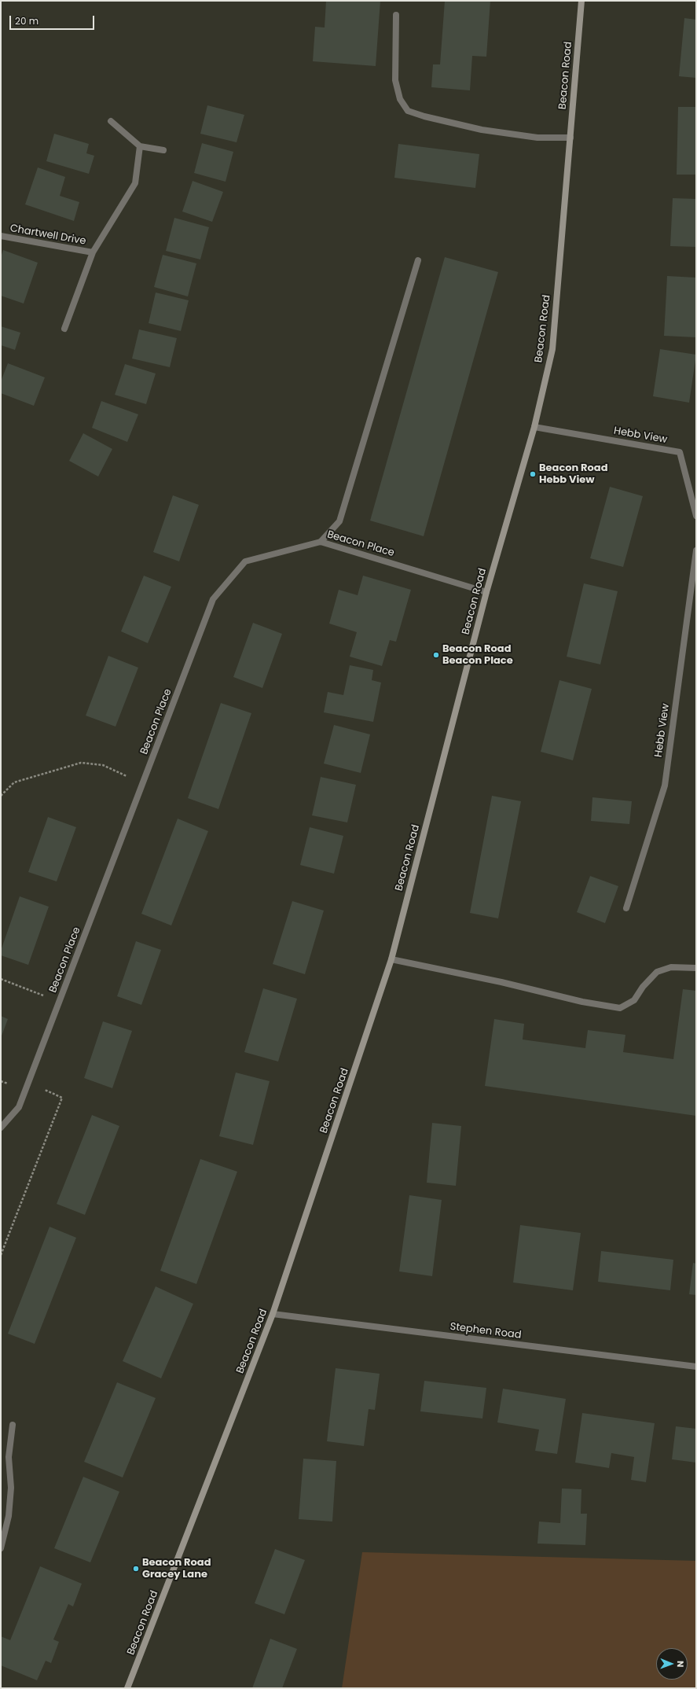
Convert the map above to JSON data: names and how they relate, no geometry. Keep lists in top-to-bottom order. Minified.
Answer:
{"streets":{"main road":["Beacon Road"],"street":["Chartwell Drive","Hebb View","Beacon Place","Stephen Road"]},"crossings":[["Beacon Road","Hebb View"],["Beacon Road","Beacon Place"],["Beacon Road","Stephen Road"]],"places":["Beacon Road Hebb View","Beacon Road Beacon Place","Beacon Road Gracey Lane"],"scale_bar":"20 m","north":"right"}
